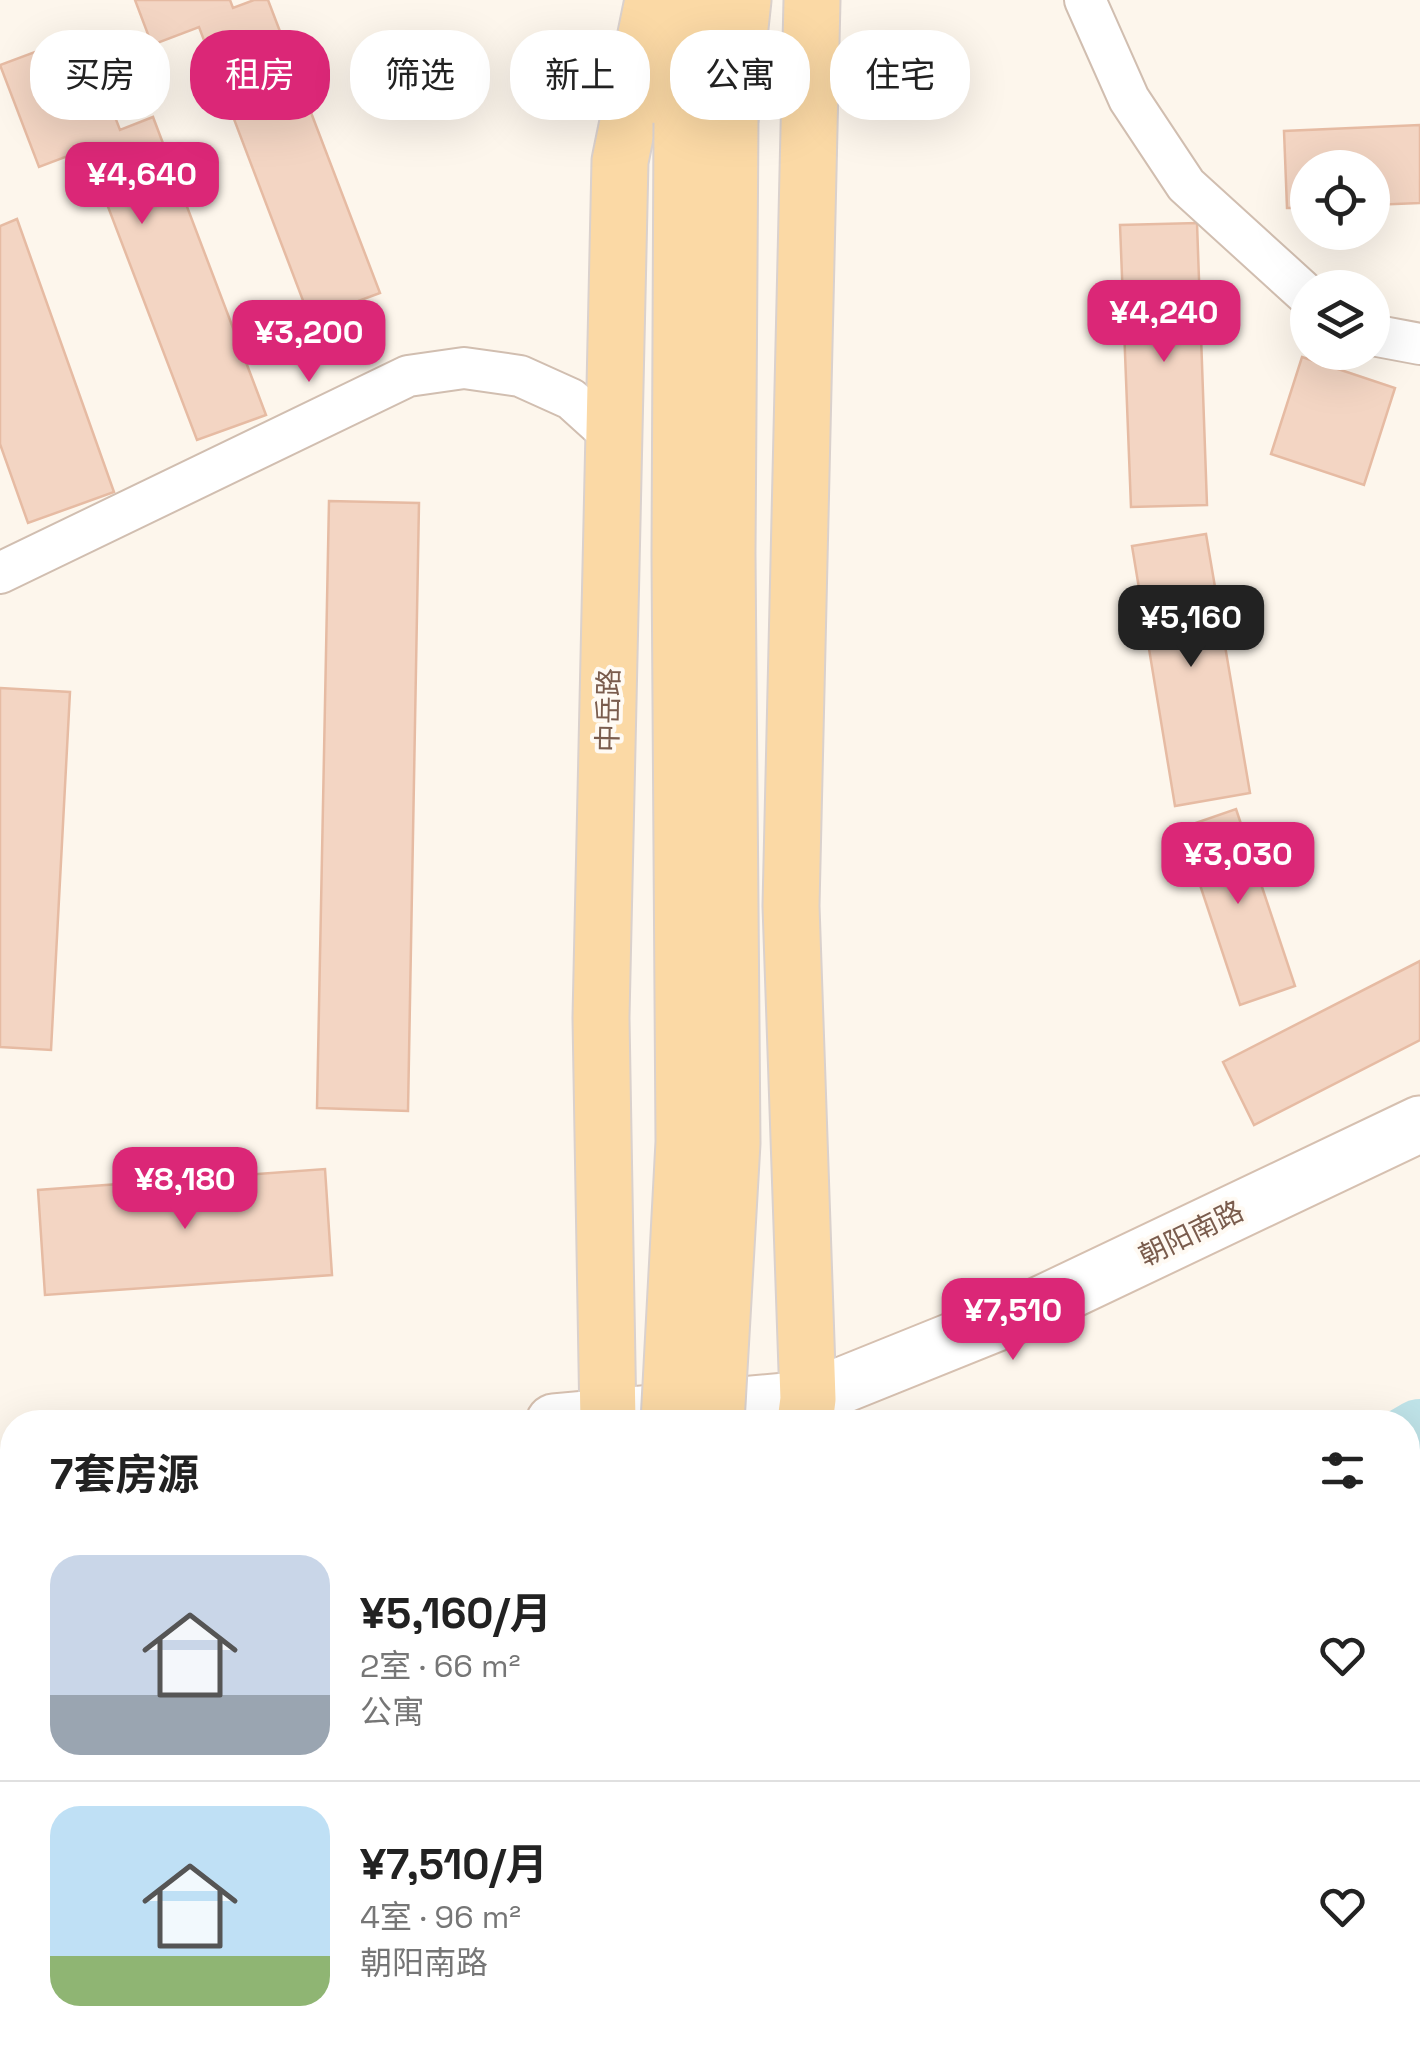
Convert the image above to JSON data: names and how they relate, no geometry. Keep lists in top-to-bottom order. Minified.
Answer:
{"streets":{"main road":["中岳路"],"street":["朝阳南路"]},"page":{"chip":["买房","租房","筛选","新上","公寓","住宅"],"price":["¥4,640","¥4,240","¥3,200","¥5,160","¥3,030","¥8,180","¥7,510"],"heading":"7套房源","list":[{"name":"¥5,160/月","note":"2室 · 66 m² · 公寓"},{"name":"¥7,510/月","note":"4室 · 96 m² · 朝阳南路"}]}}
